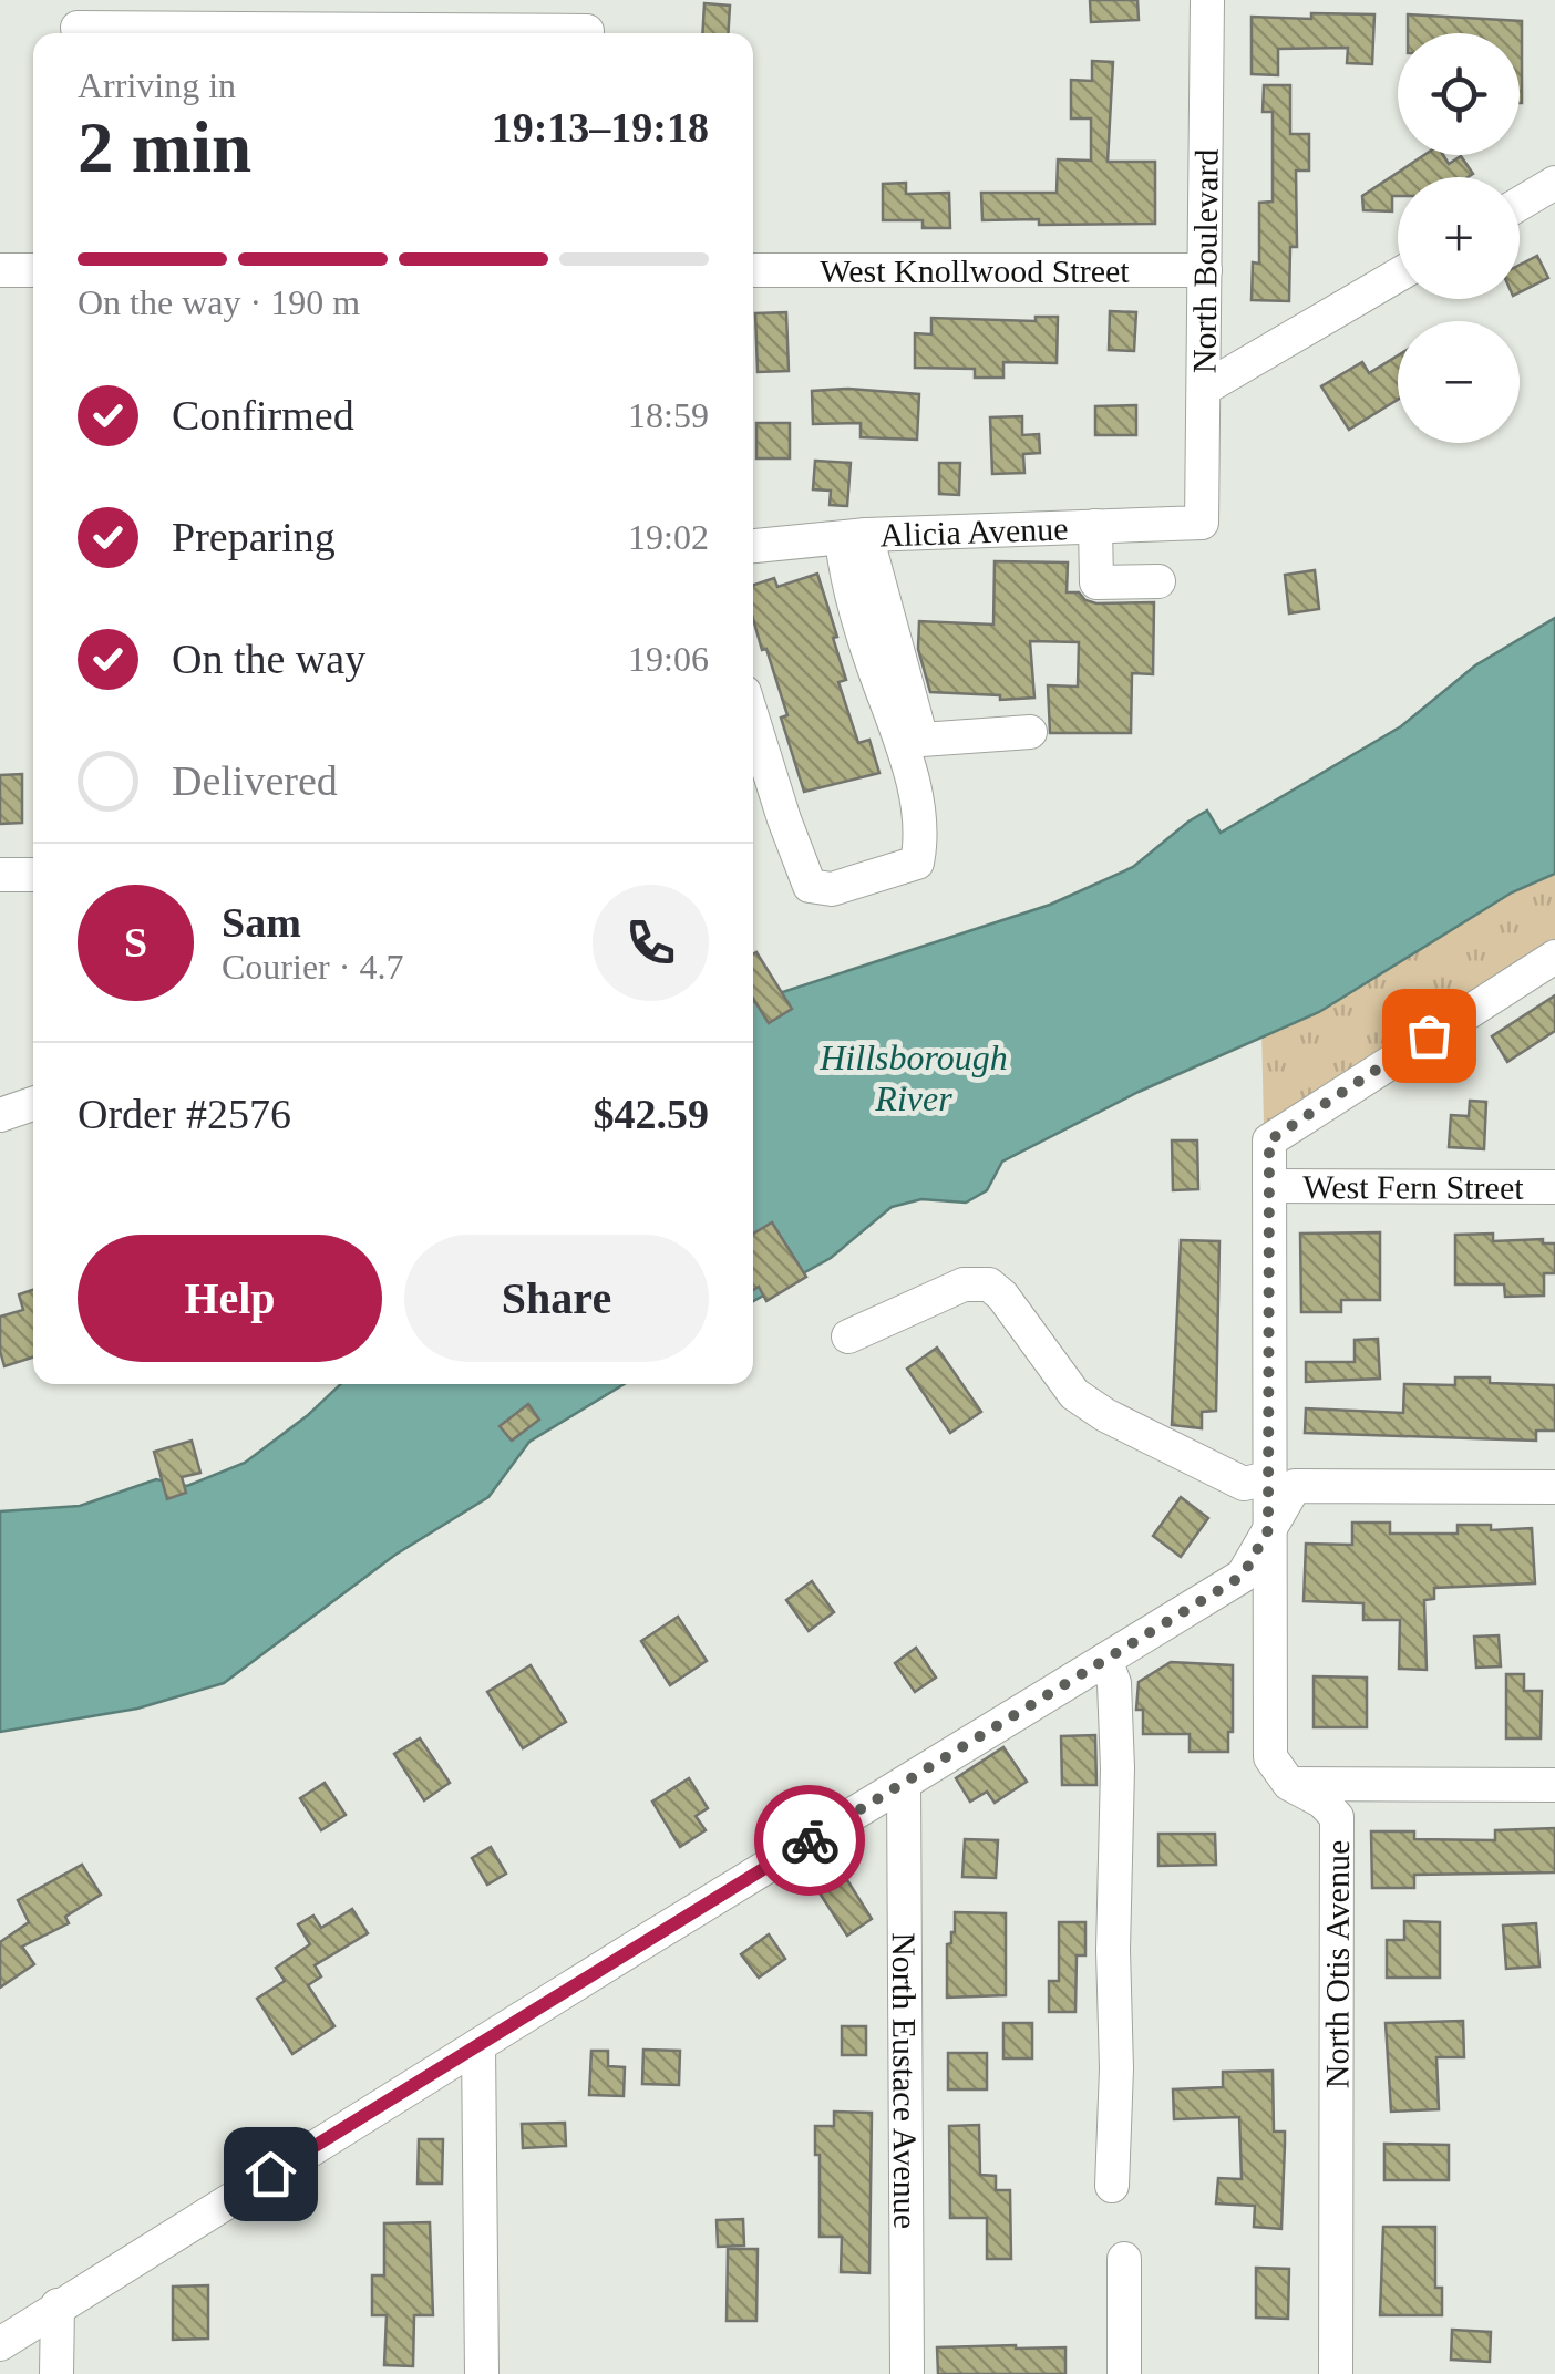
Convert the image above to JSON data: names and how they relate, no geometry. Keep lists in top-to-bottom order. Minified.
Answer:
{"streets":{"street":["North Boulevard","West Knollwood Street","Alicia Avenue","West Fern Street","North Otis Avenue","North Eustace Avenue"]},"crossings":[["North Boulevard","West Knollwood Street"],["North Boulevard","Alicia Avenue"]],"water":["Hillsborough River"],"page":{"map_buttons":["+","−"],"heading":["2 min","Arriving in","19:13–19:18"],"panel":["Sam","Courier · 4.7","Order #2576","$42.59"],"bar":"On the way · 190 m","list":[["Confirmed","18:59"],["Preparing","19:02"],["On the way","19:06"],"Delivered"],"round":"S","buttons":["Help","Share"]}}
